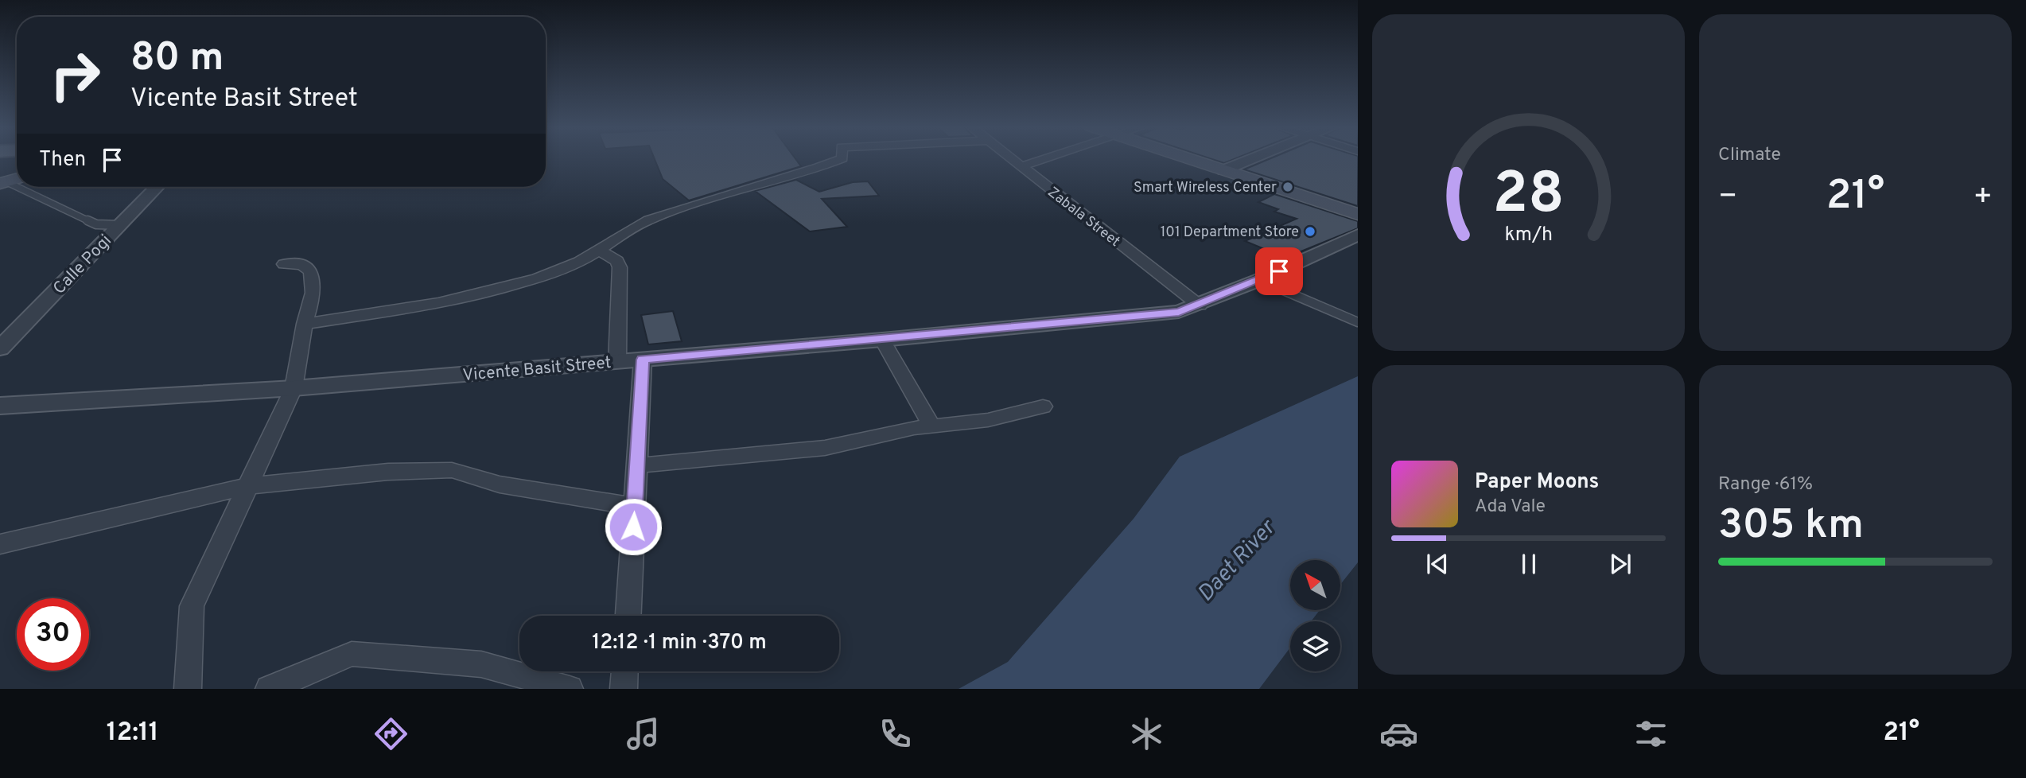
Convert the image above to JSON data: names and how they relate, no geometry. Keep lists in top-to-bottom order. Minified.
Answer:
{"streets":{"street":["Zabala Street","Calle Pogi","Vicente Basit Street"]},"crossings":[["Zabala Street","Vicente Basit Street"]],"water":["Daet River"],"places":["Smart Wireless Center","101 Department Store"],"north":"top left","page":{"tile":["Climate",["Range · 61%","305 km"]],"turn":["80 m","Vicente Basit Street"],"then":"Then","heat":["−","21°","+"],"song":["Paper Moons","Ada Vale"],"limit":"30","trip":"12:12 · 1 min · 370 m","tabs":["12:11","21°"],"gauge":["28","km/h"]}}
